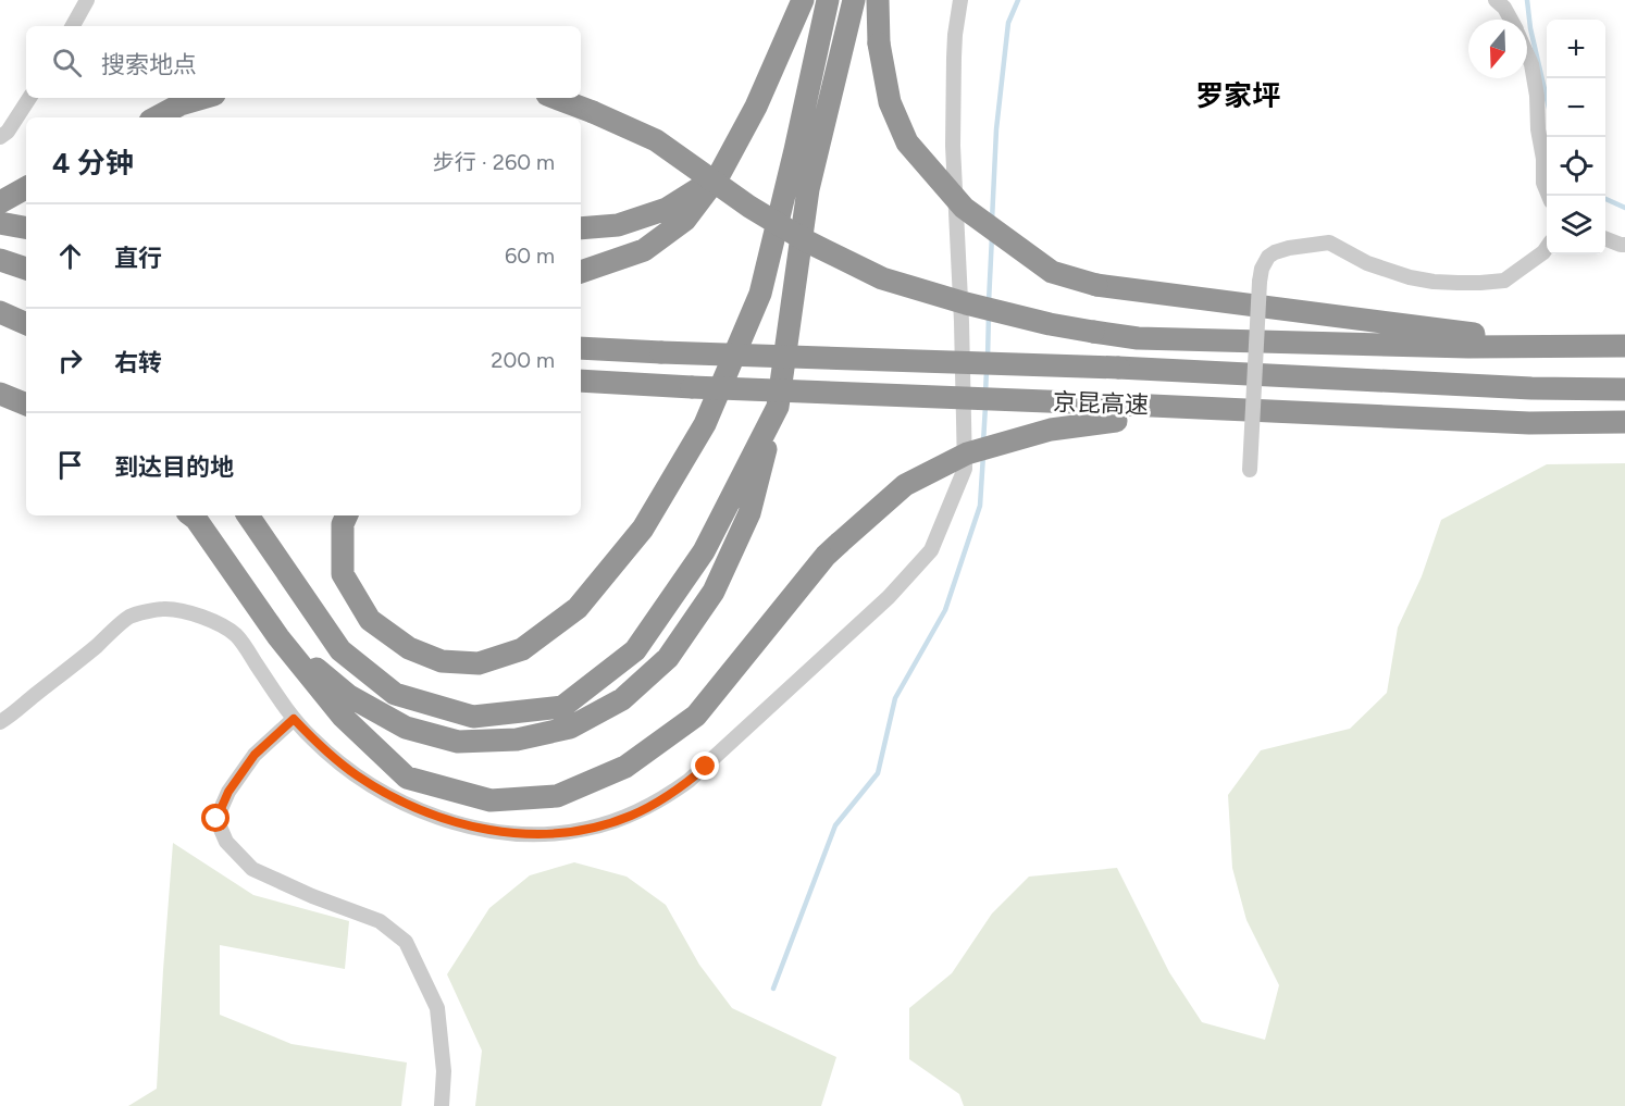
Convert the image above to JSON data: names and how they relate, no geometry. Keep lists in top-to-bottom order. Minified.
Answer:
{"streets":{"highway":["京昆高速"]},"districts":["罗家坪"],"north":"bottom","page":{"map_buttons":["+","−"],"search":"搜索地点","heading":["4 分钟","步行 · 260 m"],"list":[["直行","60 m"],["右转","200 m"],"到达目的地"]}}
